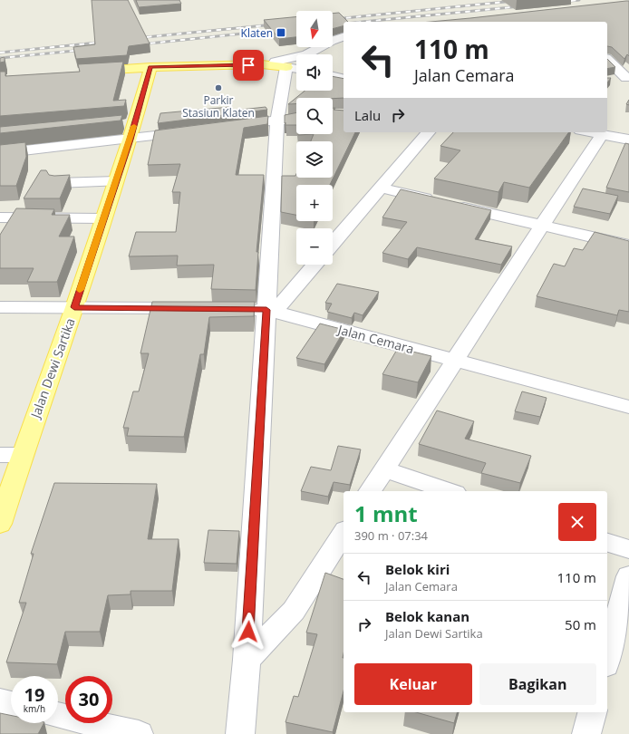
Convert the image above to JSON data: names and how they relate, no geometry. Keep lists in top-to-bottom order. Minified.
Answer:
{"streets":{"main road":["Jalan Dewi Sartika"],"street":["Jalan Cemara"]},"places":{"transit":["Klaten"],"other":["Parkir Stasiun Klaten"]},"north":"bottom","page":{"map_buttons":["+","−"],"turn":["110 m","Jalan Cemara"],"then":"Lalu","heading":["1 mnt","390 m · 07:34"],"list":[{"name":"Belok kiri","note":"Jalan Cemara","value":"110 m"},{"name":"Belok kanan","note":"Jalan Dewi Sartika","value":"50 m"}],"buttons":["Keluar","Bagikan"],"speed":"19 km/h","limit":"30"}}
